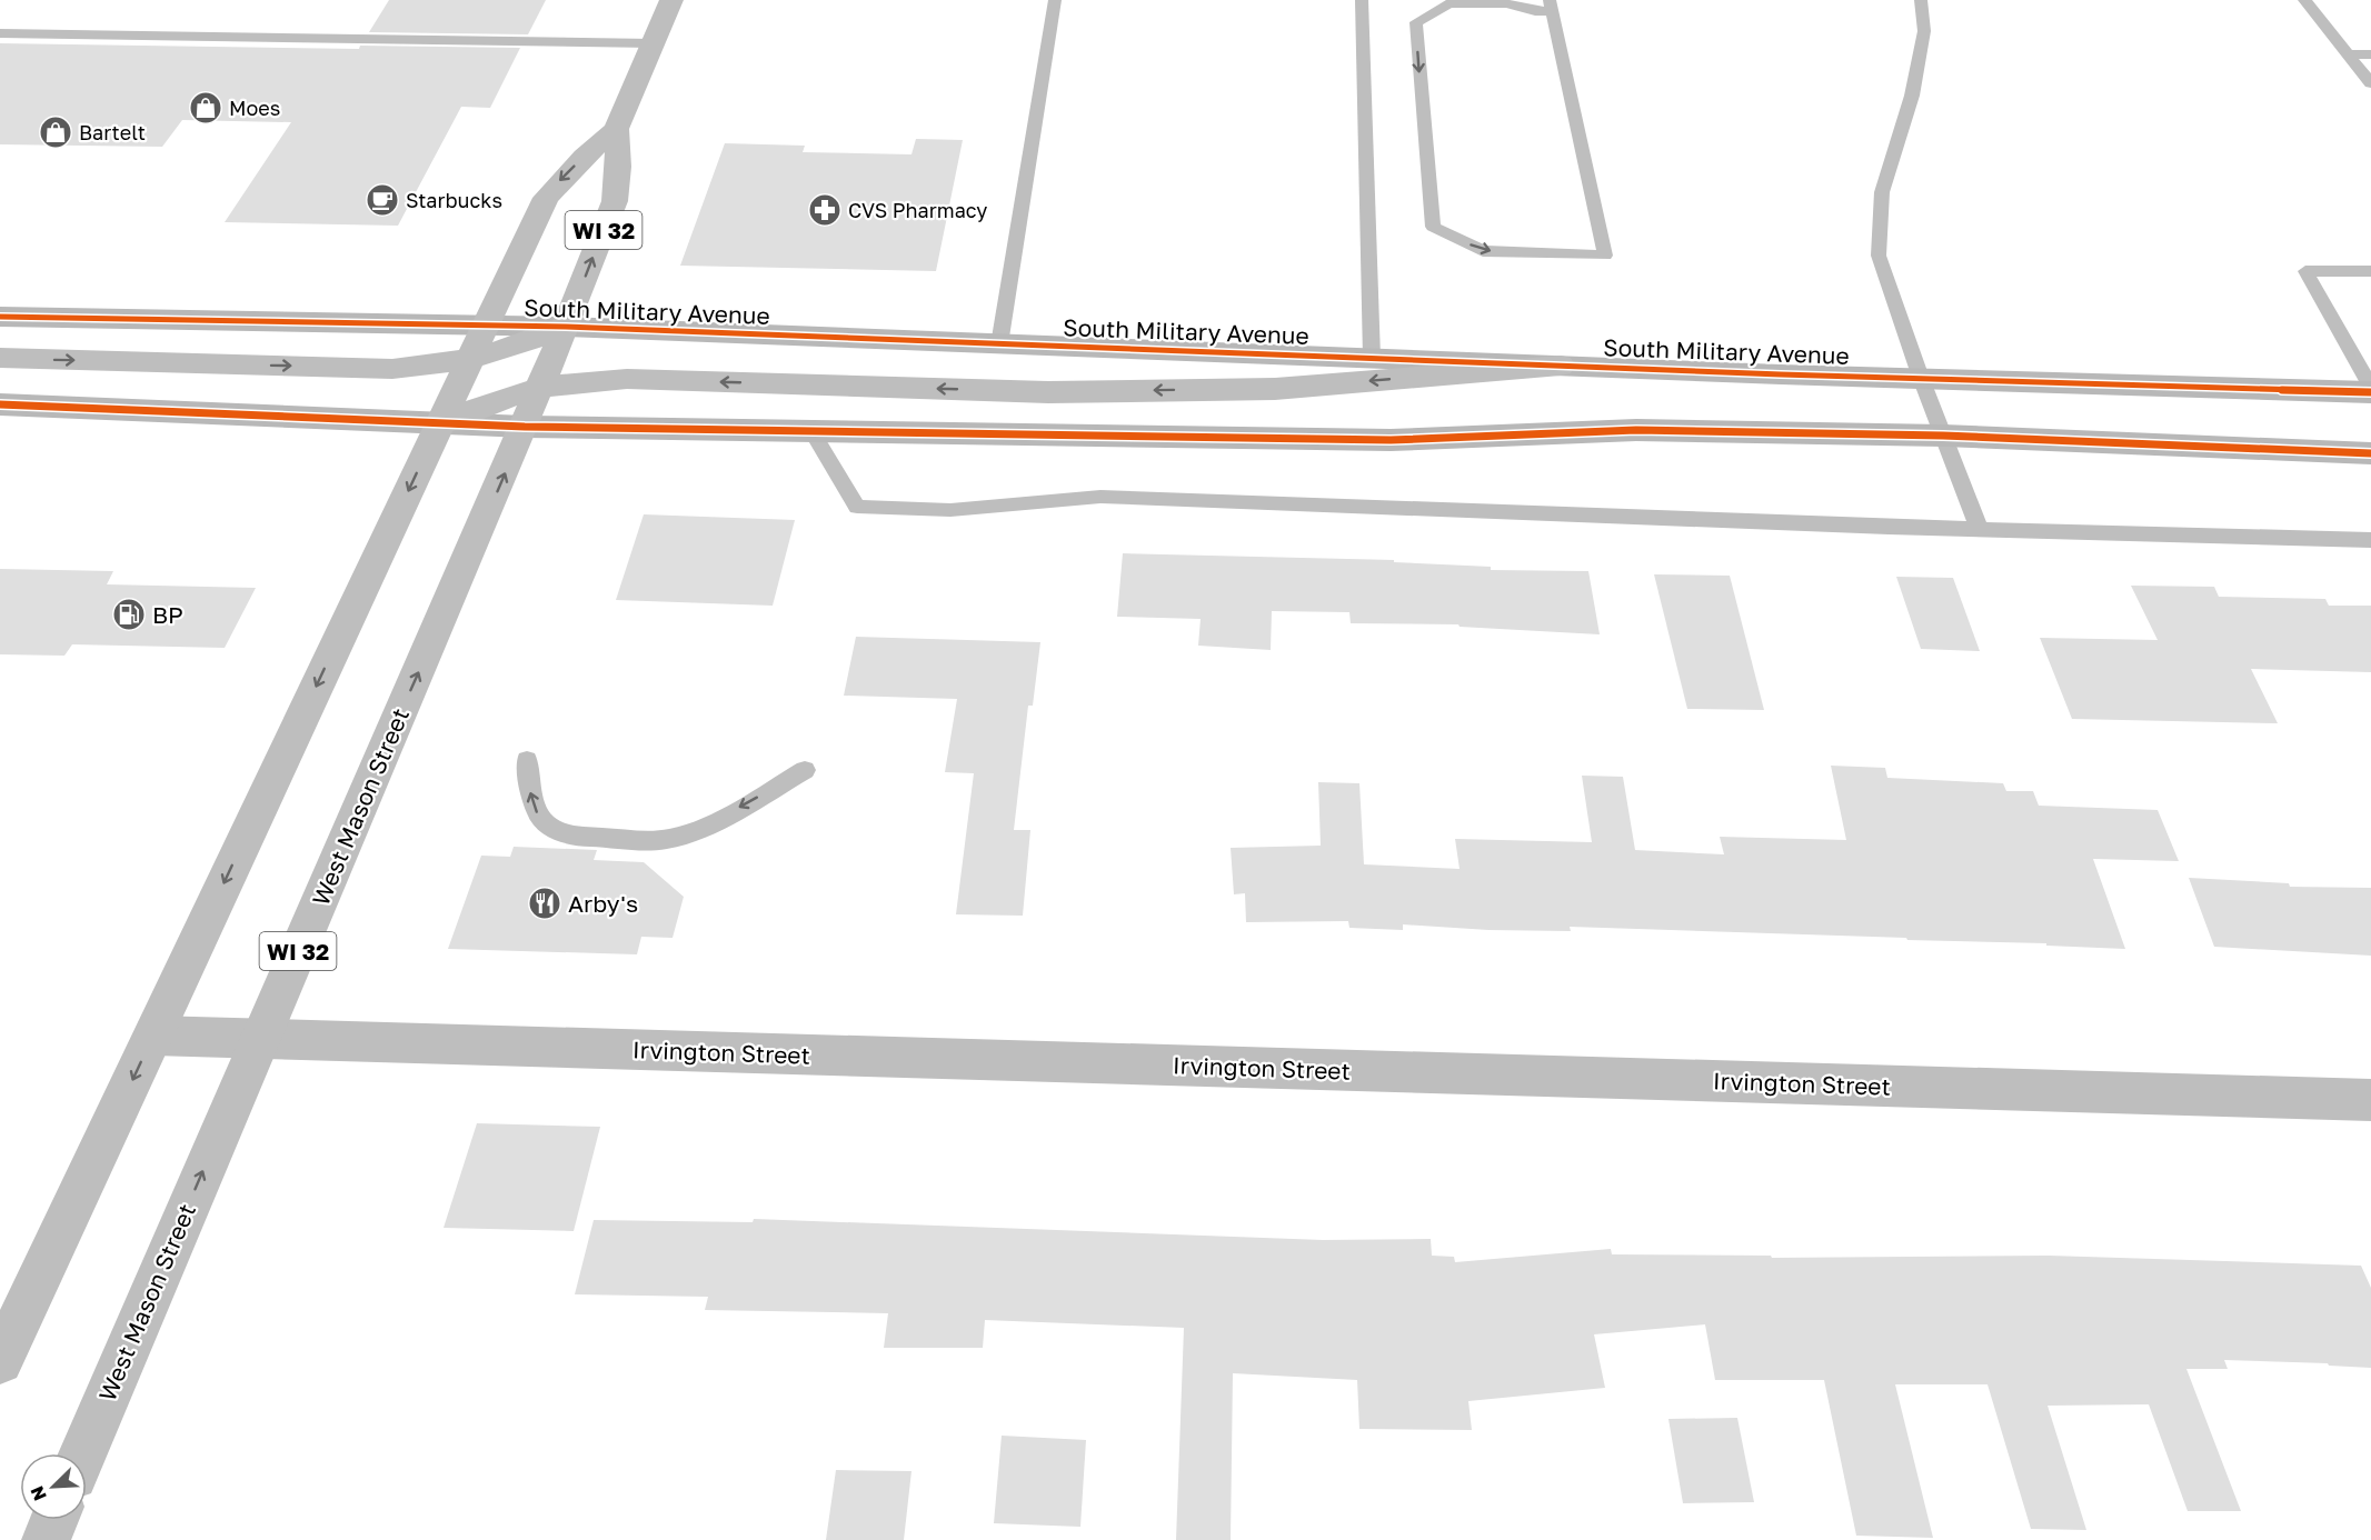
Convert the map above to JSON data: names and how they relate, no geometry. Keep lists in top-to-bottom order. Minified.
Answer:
{"streets":{"main road":["WI 32","South Military Avenue","West Mason Street","Irvington Street"]},"crossings":[["South Military Avenue","West Mason Street"],["West Mason Street","Irvington Street"]],"places":{"shop":["Moes","Bartelt"],"cafe":["Starbucks"],"pharmacy":["CVS Pharmacy"],"fuel station":["BP"],"restaurant":["Arby's"]},"north":"bottom left"}
